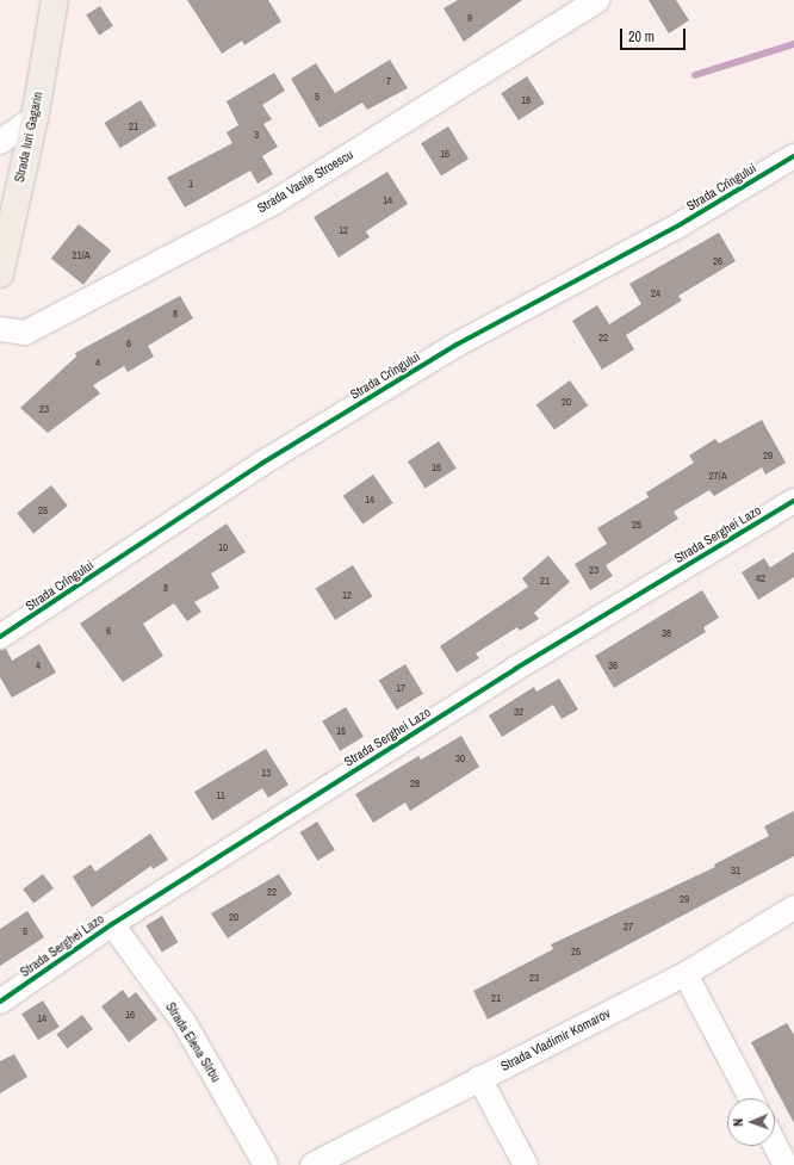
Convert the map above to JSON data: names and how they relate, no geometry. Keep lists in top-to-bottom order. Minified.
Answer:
{"streets":{"main road":["Strada Iuri Gagarin"],"street":["Strada Vasile Stroescu","Strada Crîngului","Strada Serghei Lazo","Strada Vladimir Komarov","Strada Elena Sîrbu"]},"crossings":[["Strada Serghei Lazo","Strada Elena Sîrbu"]],"house_numbers":["9","7","5","18","21","3","16","1","14","12","21/A","26","24","8","22","6","4","20","23","29","16","27/A","14","25","25","10","23","42","21","8","12","6","38","4","36","17","32","15","30","13","28","11","31","22","29","20","27","5","25","23","21","16","14"],"scale_bar":"20 m","north":"left"}
